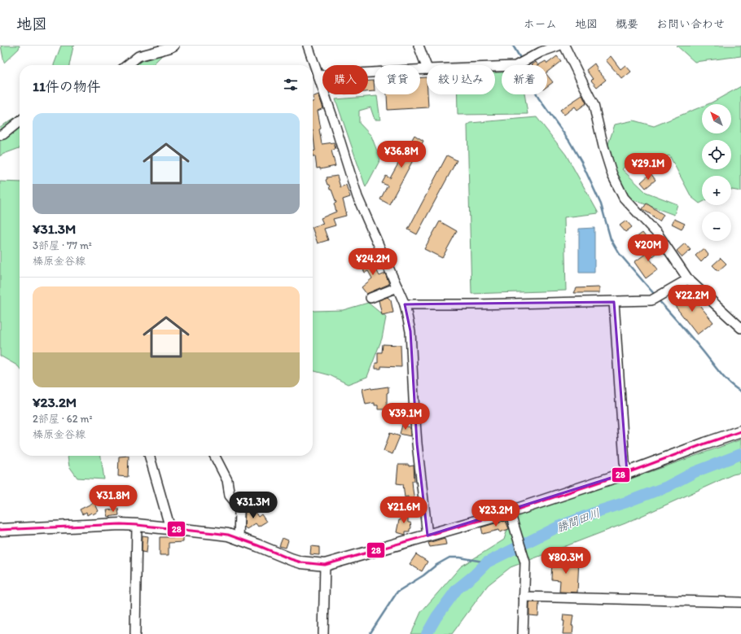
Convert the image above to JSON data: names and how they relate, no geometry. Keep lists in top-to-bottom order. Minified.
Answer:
{"water":["勝間田川"],"lines":["transit line 28"],"north":"top left","page":{"header":"地図","nav":["ホーム","地図","概要","お問い合わせ"],"chip":["購入","賃貸","絞り込み","新着"],"heading":"11件の物件","map_buttons":["+","−"],"list":[{"name":"¥31.3M","note":"3部屋 · 77 m² · 榛原金谷線"},{"name":"¥23.2M","note":"2部屋 · 62 m² · 榛原金谷線"}],"price":["¥36.8M","¥29.1M","¥20M","¥24.2M","¥22.2M","¥39.1M","¥31.8M","¥31.3M","¥21.6M","¥23.2M","¥80.3M"]}}
